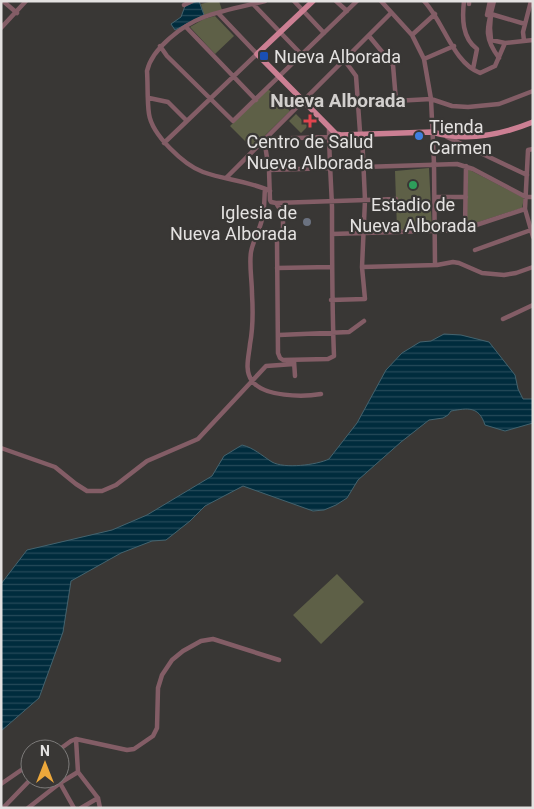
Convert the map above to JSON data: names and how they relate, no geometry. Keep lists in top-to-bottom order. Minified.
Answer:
{"districts":["Nueva Alborada"],"places":{"transit":["Nueva Alborada"],"health":["Centro de Salud Nueva Alborada"],"other":["Tienda Carmen","Estadio de Nueva Alborada","Iglesia de Nueva Alborada"]},"north":"top"}
